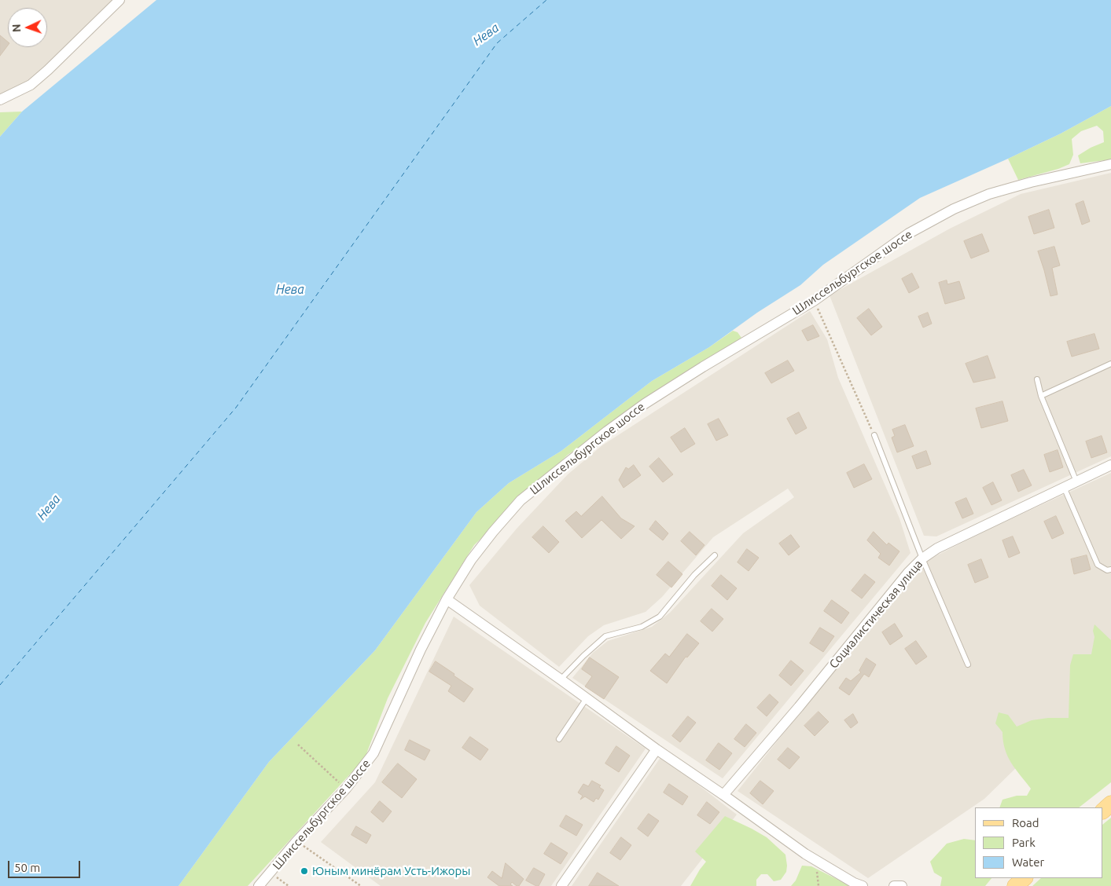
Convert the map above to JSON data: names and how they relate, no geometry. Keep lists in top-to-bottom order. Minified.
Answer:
{"streets":{"street":["Шлиссельбургское шоссе","Социалистическая улица"]},"water":["Нева"],"places":["Юным минёрам Усть-Ижоры"],"legend":["Road","Park","Water"],"scale_bar":"50 m","north":"left"}
